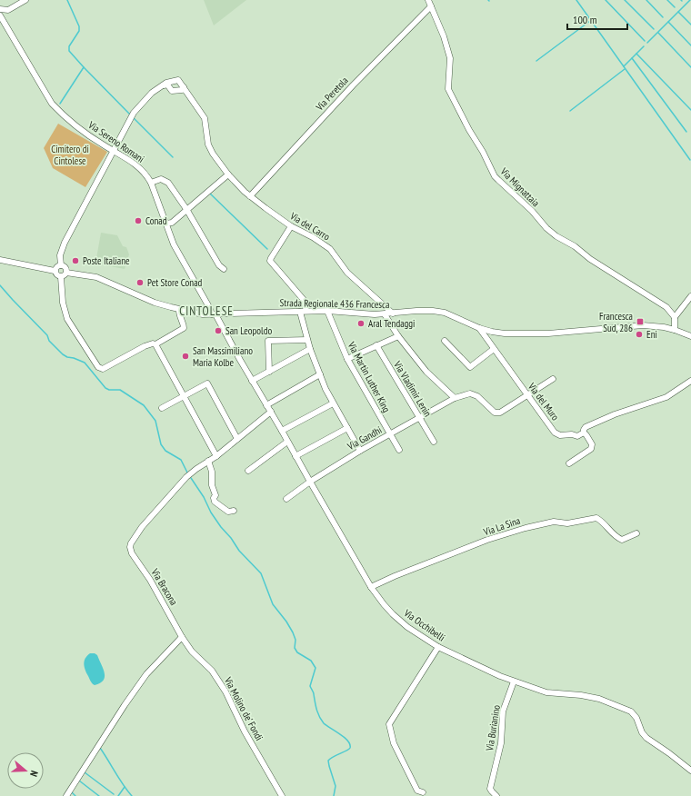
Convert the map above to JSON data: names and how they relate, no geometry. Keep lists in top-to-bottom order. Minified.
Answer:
{"streets":{"street":["Via Peretola","Via Sereno Romani","Via Mignattaia","Via del Carro","Strada Regionale 436 Francesca","Via Martin Luther King","Via Vladimir Lenin","Via del Muro","Via Gandhi","Via La Sina","Via Bracona","Via Occhibelli","Via Molino de' Fondi","Via Burianino"]},"crossings":[["Via Peretola","Via Mignattaia"],["Via Peretola","Via del Carro"],["Via Sereno Romani","Strada Regionale 436 Francesca"],["Via Sereno Romani","Via Occhibelli"],["Via del Carro","Strada Regionale 436 Francesca"],["Strada Regionale 436 Francesca","Via Martin Luther King"],["Strada Regionale 436 Francesca","Via del Muro"],["Strada Regionale 436 Francesca","Via Occhibelli"],["Via Martin Luther King","Via Gandhi"],["Via Vladimir Lenin","Via Gandhi"],["Via del Muro","Via Gandhi"],["Via Gandhi","Via Occhibelli"],["Via La Sina","Via Occhibelli"],["Via Bracona","Via Occhibelli"],["Via Bracona","Via Molino de' Fondi"],["Via Occhibelli","Via Burianino"]],"districts":["CINTOLESE"],"parks":["Cimitero di Cintolese"],"places":{"other":["Conad","Poste Italiane","Pet Store Conad","Aral Tendaggi","San Leopoldo","Eni","San Massimiliano Maria Kolbe"],"transit":["Francesca Sud, 286"]},"scale_bar":"100 m","north":"right"}
